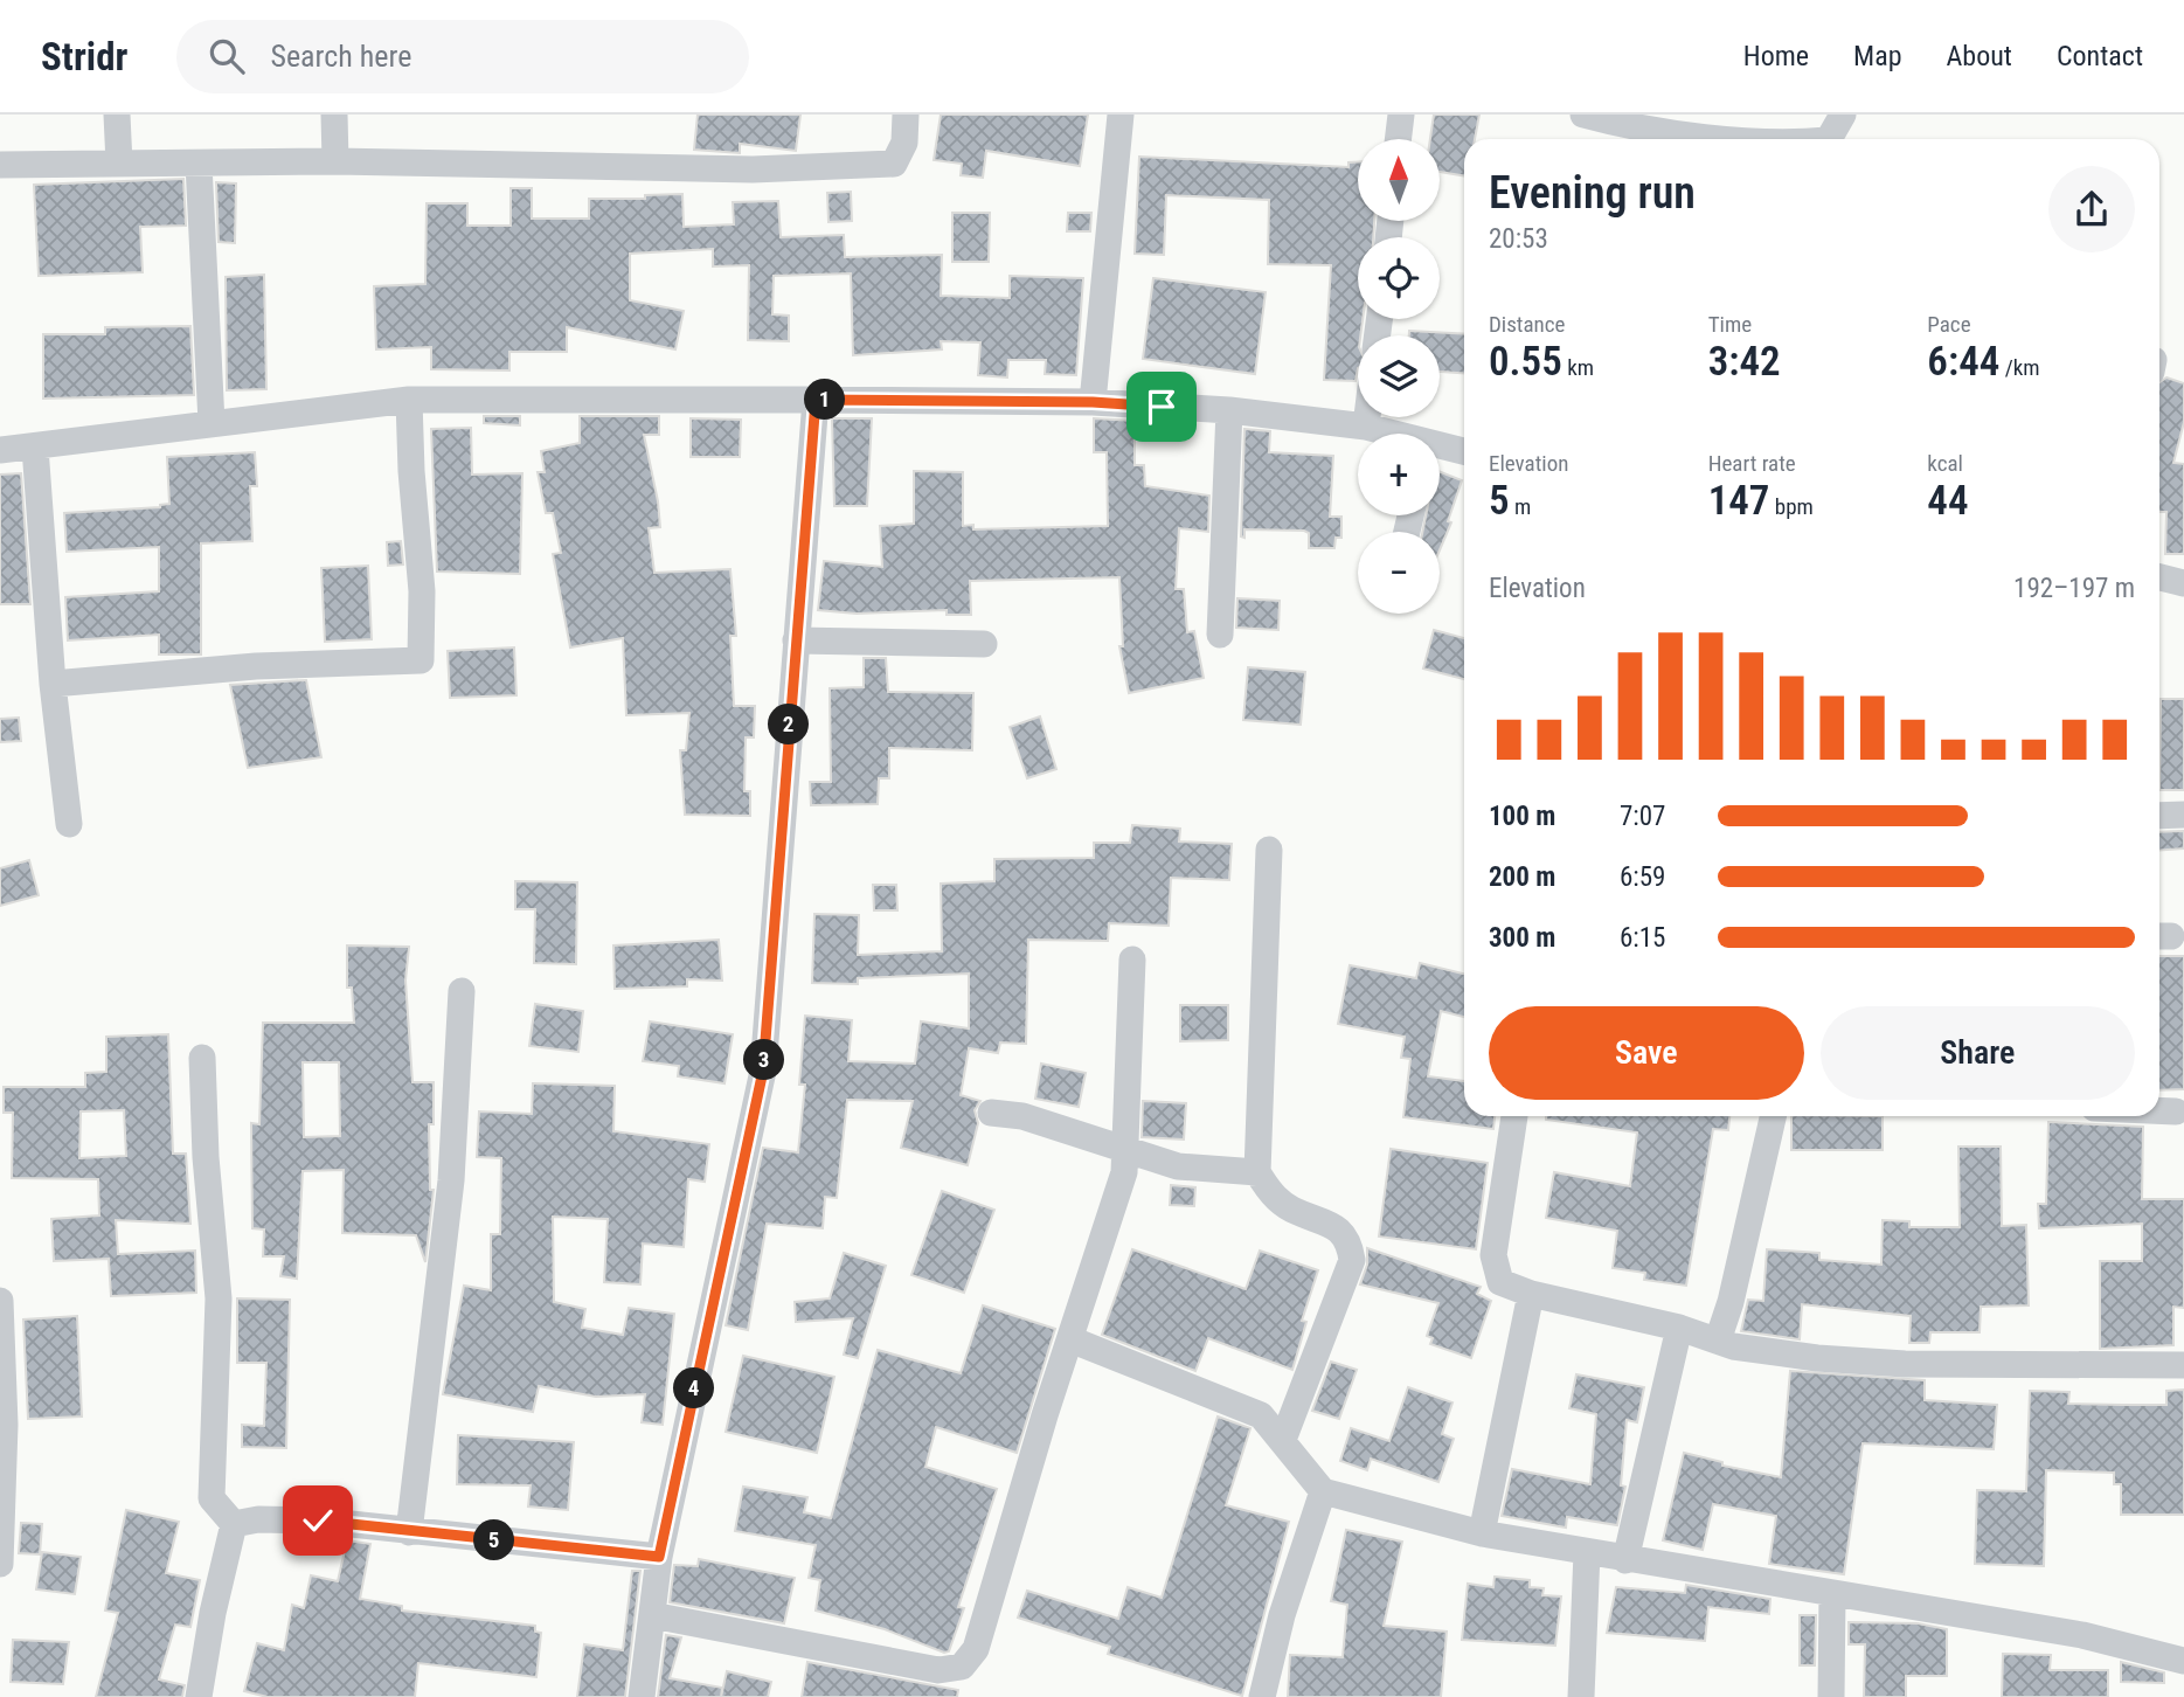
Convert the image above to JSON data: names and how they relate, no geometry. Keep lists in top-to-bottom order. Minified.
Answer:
{"north":"top","page":{"header":"Stridr","search":"Search here","nav":["Home","Map","About","Contact"],"map_buttons":["+","−"],"heading":["Evening run","20:53"],"stats":[["Distance","0.55 km"],["Time","3:42"],["Pace","6:44 /km"],["Elevation","5 m"],["Heart rate","147 bpm"],["kcal","44"]],"pins":["1","2","3","4","5"],"chart":["Elevation","192–197 m"],"list":[{"name":"100 m","note":"7:07"},{"name":"200 m","note":"6:59"},{"name":"300 m","note":"6:15"}],"buttons":["Save","Share"]}}
